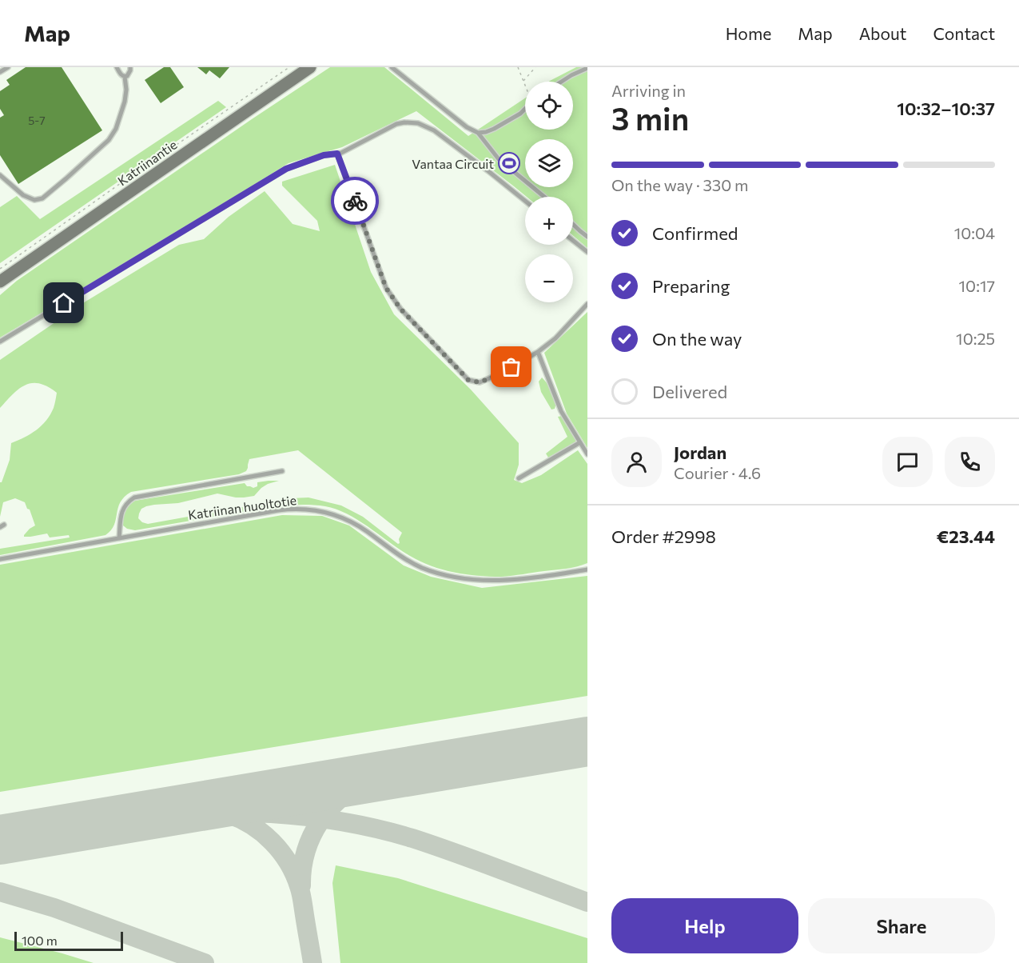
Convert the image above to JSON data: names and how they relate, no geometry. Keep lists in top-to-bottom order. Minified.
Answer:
{"streets":{"main road":["Katriinantie"],"lane":["Katriinan huoltotie"]},"places":{"sports":["Vantaa Circuit"]},"house_numbers":["5-7"],"scale_bar":"100 m","page":{"header":"Map","nav":["Home","Map","About","Contact"],"heading":["3 min","Arriving in","10:32–10:37"],"panel":["Jordan","Courier · 4.6","Order #2998","€23.44"],"map_buttons":["+","−"],"bar":"On the way · 330 m","list":[["Confirmed","10:04"],["Preparing","10:17"],["On the way","10:25"],"Delivered"],"buttons":["Help","Share"],"scale":"100 m"}}
